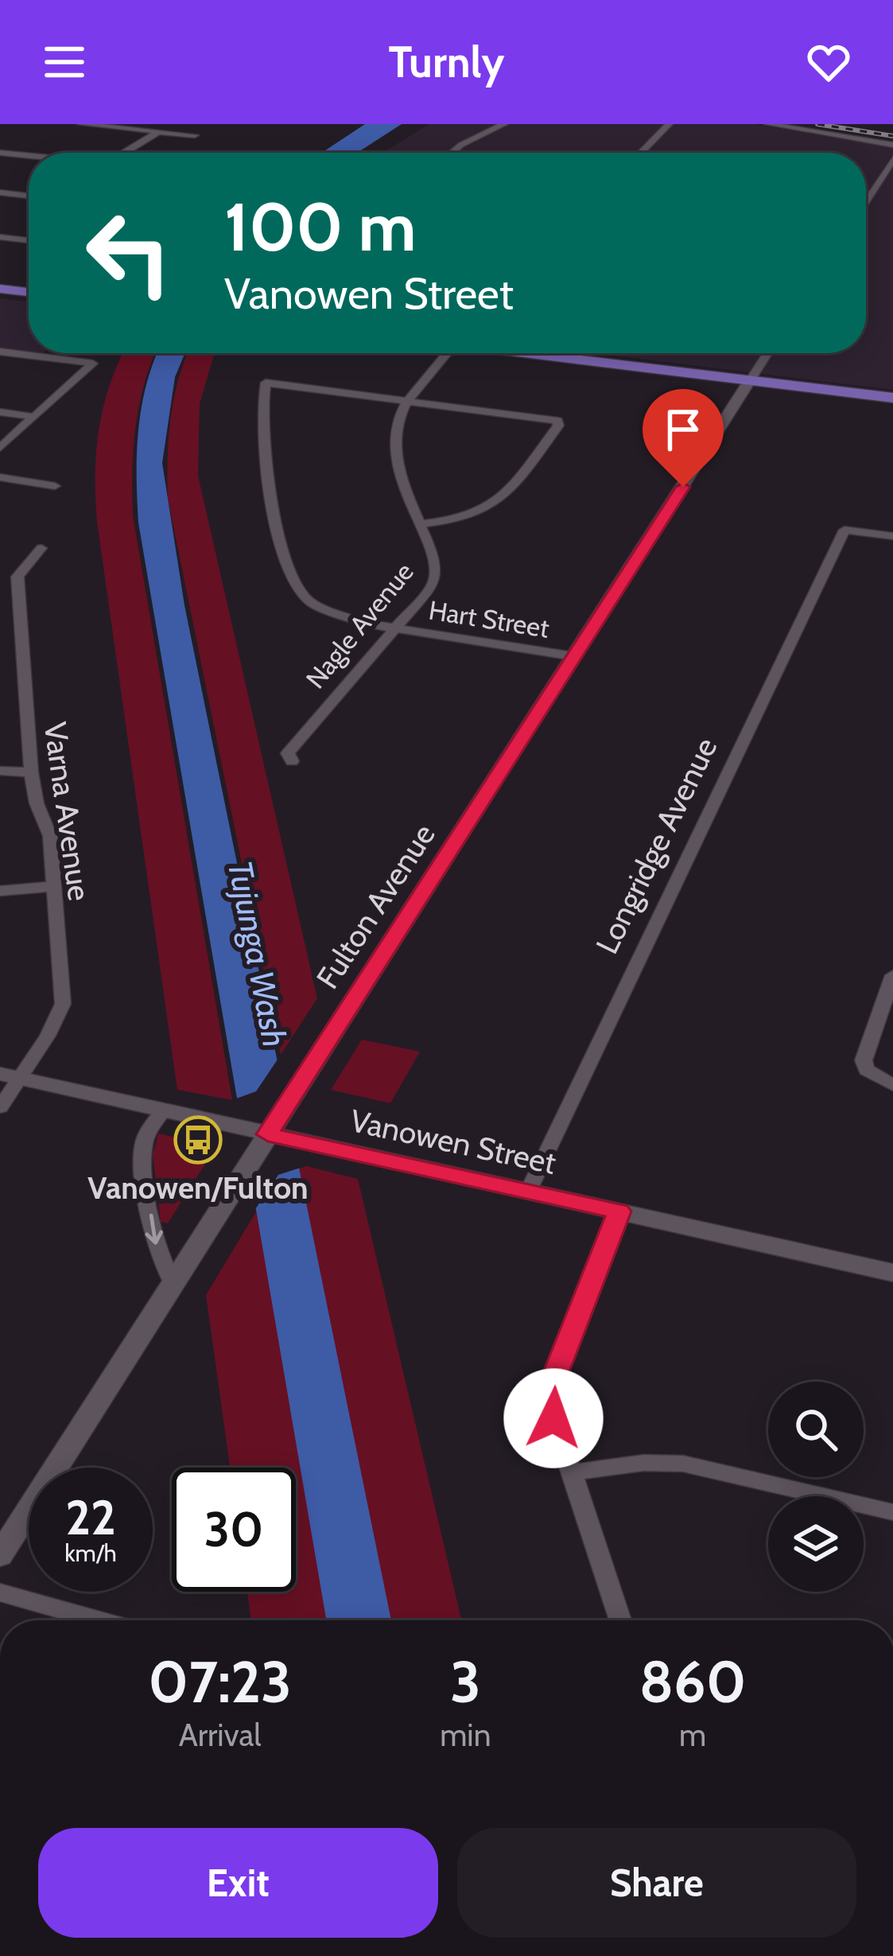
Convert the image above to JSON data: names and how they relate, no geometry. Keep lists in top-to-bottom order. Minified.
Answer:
{"streets":{"street":["Hart Street","Nagle Avenue","Varna Avenue","Longridge Avenue","Fulton Avenue","Vanowen Street"]},"crossings":[["Hart Street","Nagle Avenue"],["Hart Street","Fulton Avenue"],["Varna Avenue","Vanowen Street"],["Longridge Avenue","Vanowen Street"],["Fulton Avenue","Vanowen Street"]],"water":["Tujunga Wash"],"places":{"bus stop":["Vanowen/Fulton"]},"page":{"header":"Turnly","turn":["100 m","Vanowen Street"],"speed":"22 km/h","limit":"30","eta":["07:23","Arrival","3","min","860","m"],"buttons":["Exit","Share"]}}
